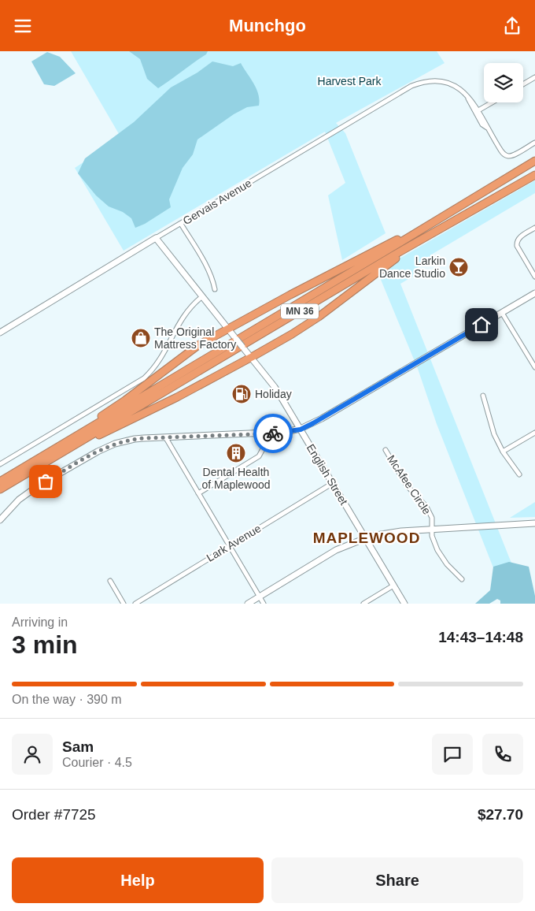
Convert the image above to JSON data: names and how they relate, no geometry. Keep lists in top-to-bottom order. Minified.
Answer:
{"streets":{"highway":["MN 36"],"street":["Gervais Avenue","English Street","McAfee Circle","Lark Avenue"]},"crossings":[["Gervais Avenue","English Street"],["English Street","Lark Avenue"]],"districts":["MAPLEWOOD"],"parks":["Harvest Park"],"places":{"bar":["Larkin Dance Studio"],"shop":["The Original Mattress Factory"],"fuel station":["Holiday"],"building":["Dental Health of Maplewood"]},"page":{"header":"Munchgo","heading":["3 min","Arriving in","14:43–14:48"],"panel":["Sam","Courier · 4.5","Order #7725","$27.70"],"bar":"On the way · 390 m","buttons":["Help","Share"]}}
